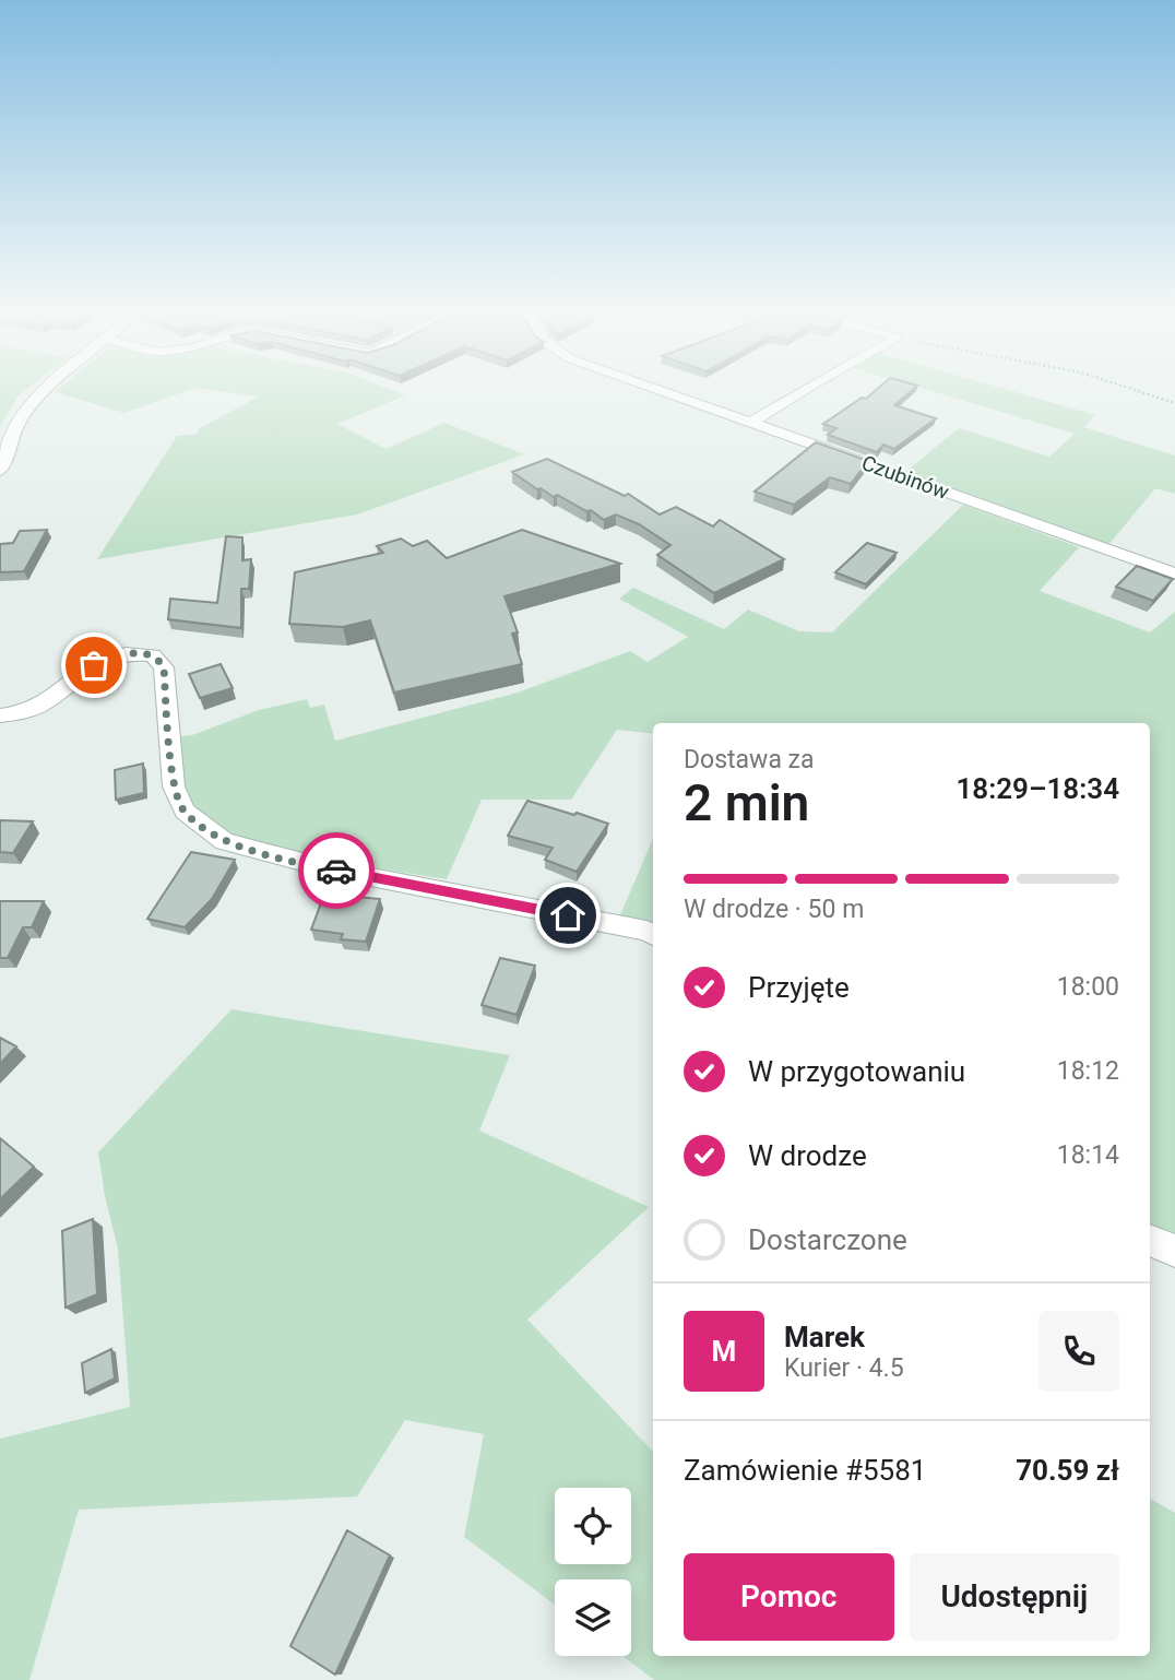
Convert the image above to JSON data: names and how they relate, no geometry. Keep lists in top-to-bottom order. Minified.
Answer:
{"streets":{"street":["Czubinów"]},"page":{"heading":["2 min","Dostawa za","18:29–18:34"],"panel":["Marek","Kurier · 4.5","Zamówienie #5581","70.59 zł"],"bar":"W drodze · 50 m","list":[["Przyjęte","18:00"],["W przygotowaniu","18:12"],["W drodze","18:14"],"Dostarczone"],"round":"M","buttons":["Pomoc","Udostępnij"]}}
